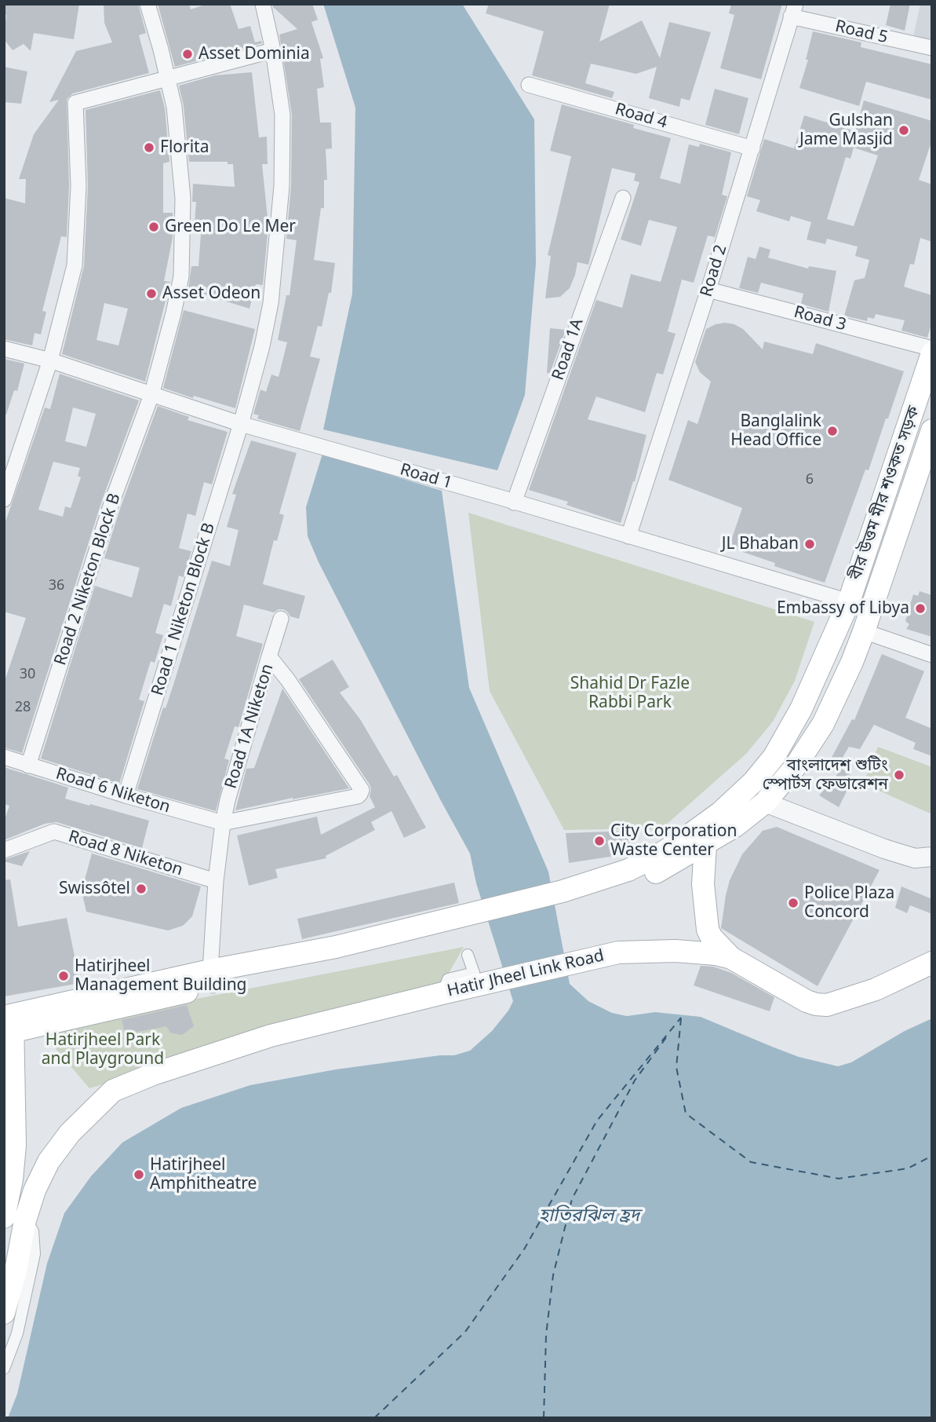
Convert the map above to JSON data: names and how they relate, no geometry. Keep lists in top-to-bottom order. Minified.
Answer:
{"streets":{"main road":["বীর উত্তম মীর শওকত সড়ক","Hatir Jheel Link Road"],"street":["Road 5","Road 4","Road 2","Road 3","Road 1A","Road 1","Road 2 Niketon Block B","Road 1 Niketon Block B","Road 1A Niketon","Road 6 Niketon","Road 8 Niketon"]},"crossings":[["Road 5","Road 2"],["Road 4","Road 2"],["Road 2","Road 3"],["Road 2","Road 1"],["Road 1A","Road 1"],["Road 1","বীর উত্তম মীর শওকত সড়ক"],["Road 1","Road 2 Niketon Block B"],["Road 1","Road 1 Niketon Block B"],["বীর উত্তম মীর শওকত সড়ক","Road 1A Niketon"],["Road 2 Niketon Block B","Road 6 Niketon"],["Road 1 Niketon Block B","Road 6 Niketon"],["Road 1A Niketon","Road 6 Niketon"],["Road 1A Niketon","Road 8 Niketon"]],"water":["হাতিরঝিল হ্রদ"],"parks":["Shahid Dr Fazle Rabbi Park","Hatirjheel Park and Playground"],"places":["Asset Dominia","Gulshan Jame Masjid","Florita","Green Do Le Mer","Asset Odeon","Banglalink Head Office","JL Bhaban","Embassy of Libya","বাংলাদেশ শুটিং স্পোর্টস ফেডারেশন","City Corporation Waste Center","Swissôtel","Police Plaza Concord","Hatirjheel Management Building","Hatirjheel Amphitheatre"],"house_numbers":["6","36","30","28"]}
